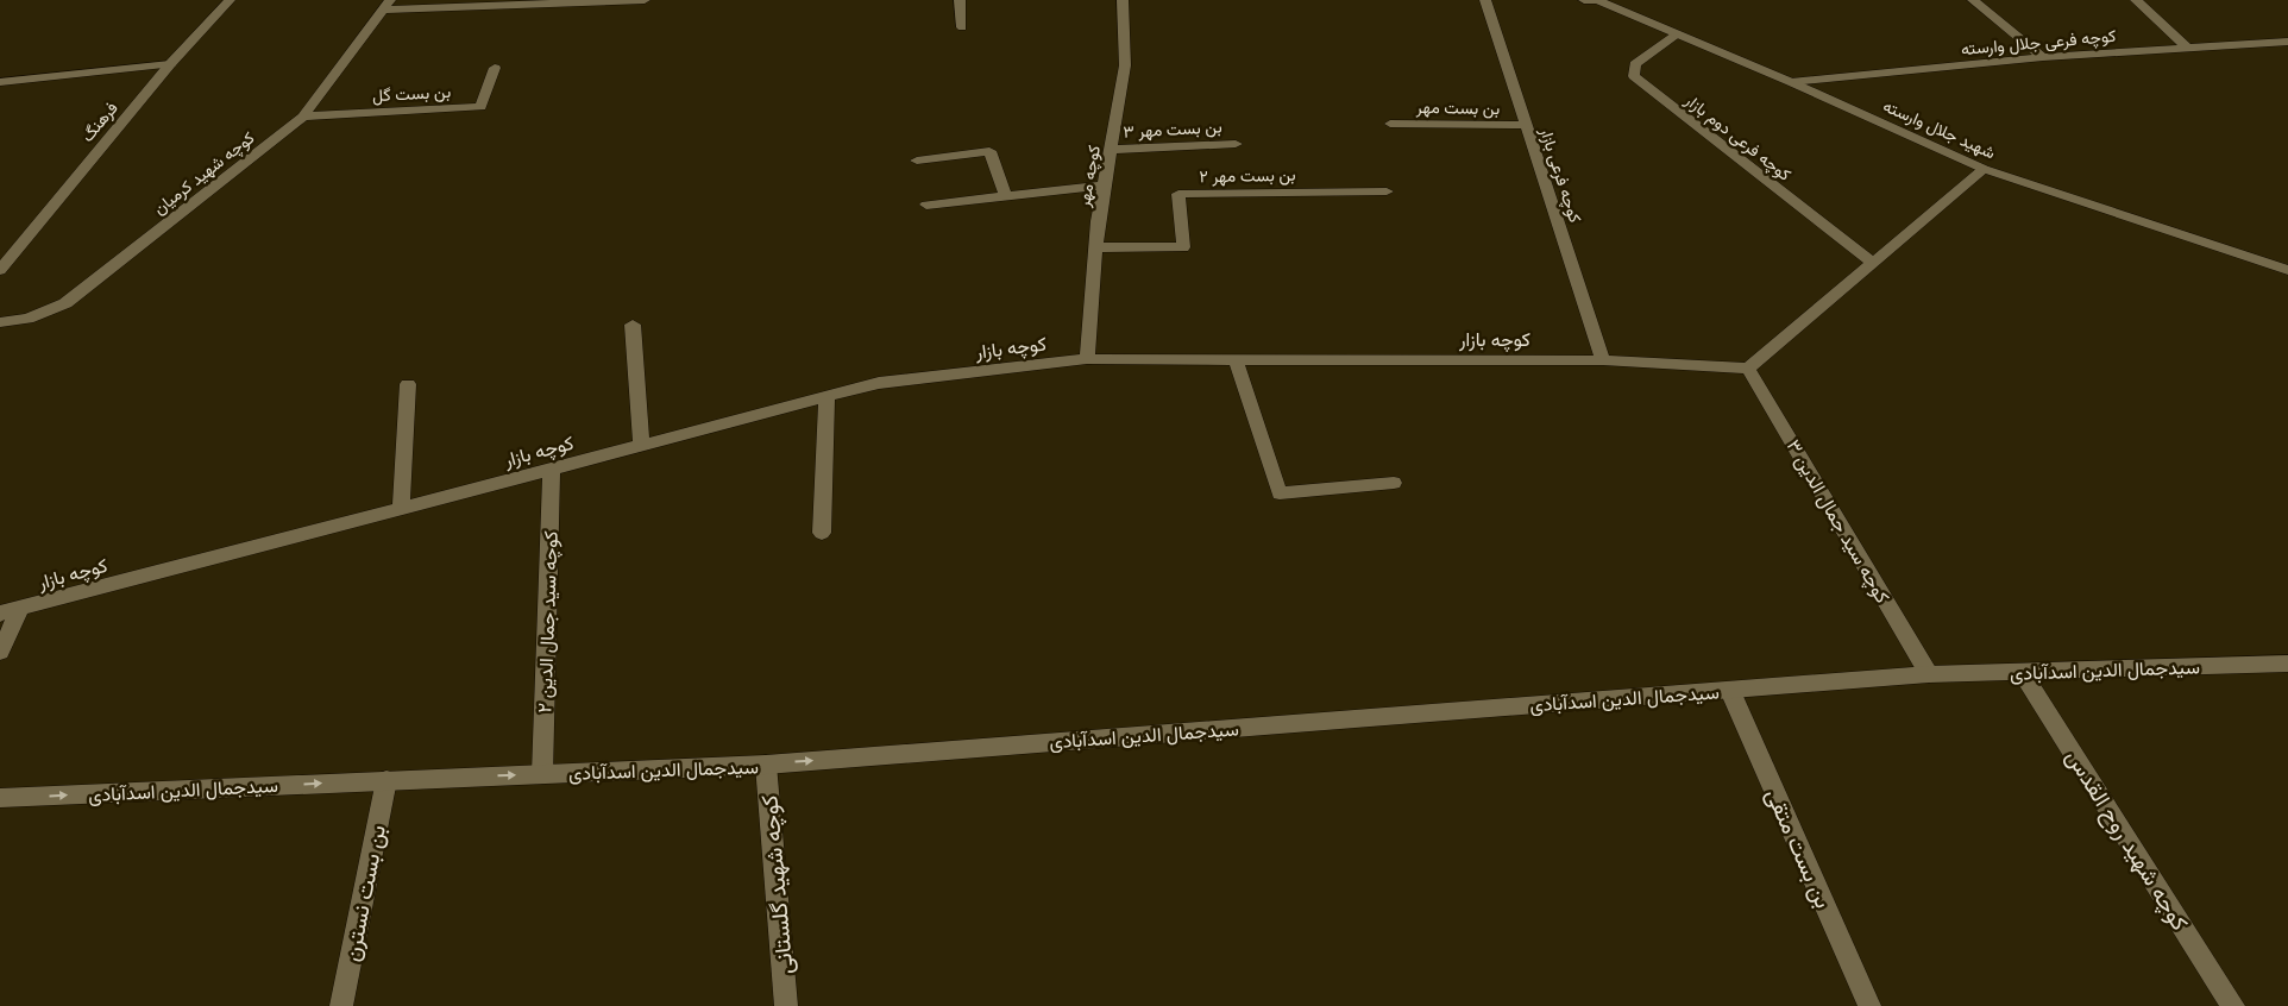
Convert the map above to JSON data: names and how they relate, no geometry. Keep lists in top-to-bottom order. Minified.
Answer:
{"streets":{"street":["کوچه فرعی جلال وارسته","بن بست گل","بن بست مهر","فرهنگ","بن بست مهر ۳","شهید جلال وارسته","کوچه فرعی دوم بازار","کوچه شهید کرمیان","بن بست مهر ۲","کوچه فرعی بازار","کوچه مهر","کوچه بازار","کوچه سید جمال الدین ۳","کوچه سید جمال الدین ۲","سیدجمال الدین اسدآبادی","کوچه شهید روح القدس","بن بست متقی","کوچه شهید گلستانی","بن بست نسترن"]},"crossings":[["کوچه فرعی جلال وارسته","شهید جلال وارسته"],["بن بست گل","کوچه شهید کرمیان"],["بن بست مهر","کوچه فرعی بازار"],["بن بست مهر ۳","کوچه مهر"],["شهید جلال وارسته","کوچه فرعی دوم بازار"],["بن بست مهر ۲","کوچه مهر"],["کوچه فرعی بازار","کوچه بازار"],["کوچه مهر","کوچه بازار"],["کوچه بازار","کوچه سید جمال الدین ۳"],["کوچه بازار","کوچه سید جمال الدین ۲"],["کوچه سید جمال الدین ۳","سیدجمال الدین اسدآبادی"],["کوچه سید جمال الدین ۲","سیدجمال الدین اسدآبادی"],["سیدجمال الدین اسدآبادی","کوچه شهید روح القدس"],["سیدجمال الدین اسدآبادی","بن بست متقی"],["سیدجمال الدین اسدآبادی","کوچه شهید گلستانی"],["سیدجمال الدین اسدآبادی","بن بست نسترن"]],"one_way":["سیدجمال الدین اسدآبادی"]}
